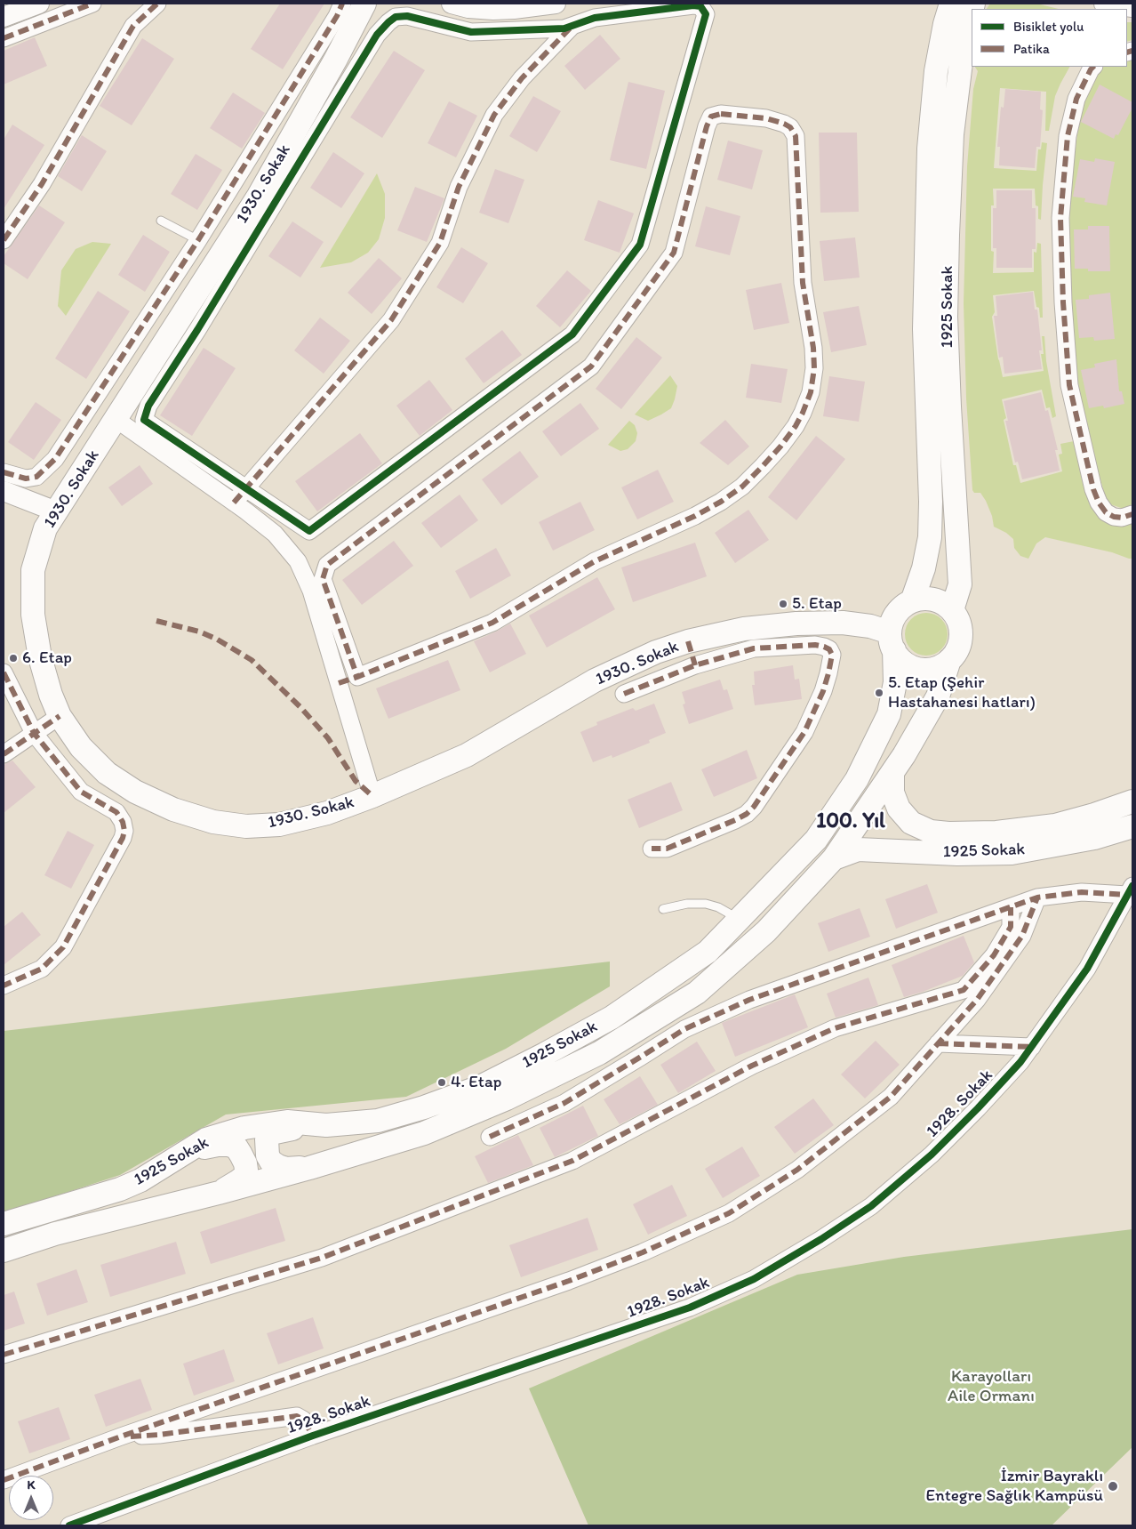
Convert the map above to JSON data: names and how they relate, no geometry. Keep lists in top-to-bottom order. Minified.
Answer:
{"streets":{"main road":["1930. Sokak","1925 Sokak"],"street":["1928. Sokak"]},"crossings":[["1930. Sokak","1925 Sokak"]],"districts":["100. Yıl"],"parks":["Karayolları Aile Ormanı"],"places":["5. Etap","6. Etap","5. Etap (Şehir Hastahanesi hatları)","4. Etap","İzmir Bayraklı Entegre Sağlık Kampüsü"],"legend":["Bisiklet yolu","Patika"],"north":"top"}
